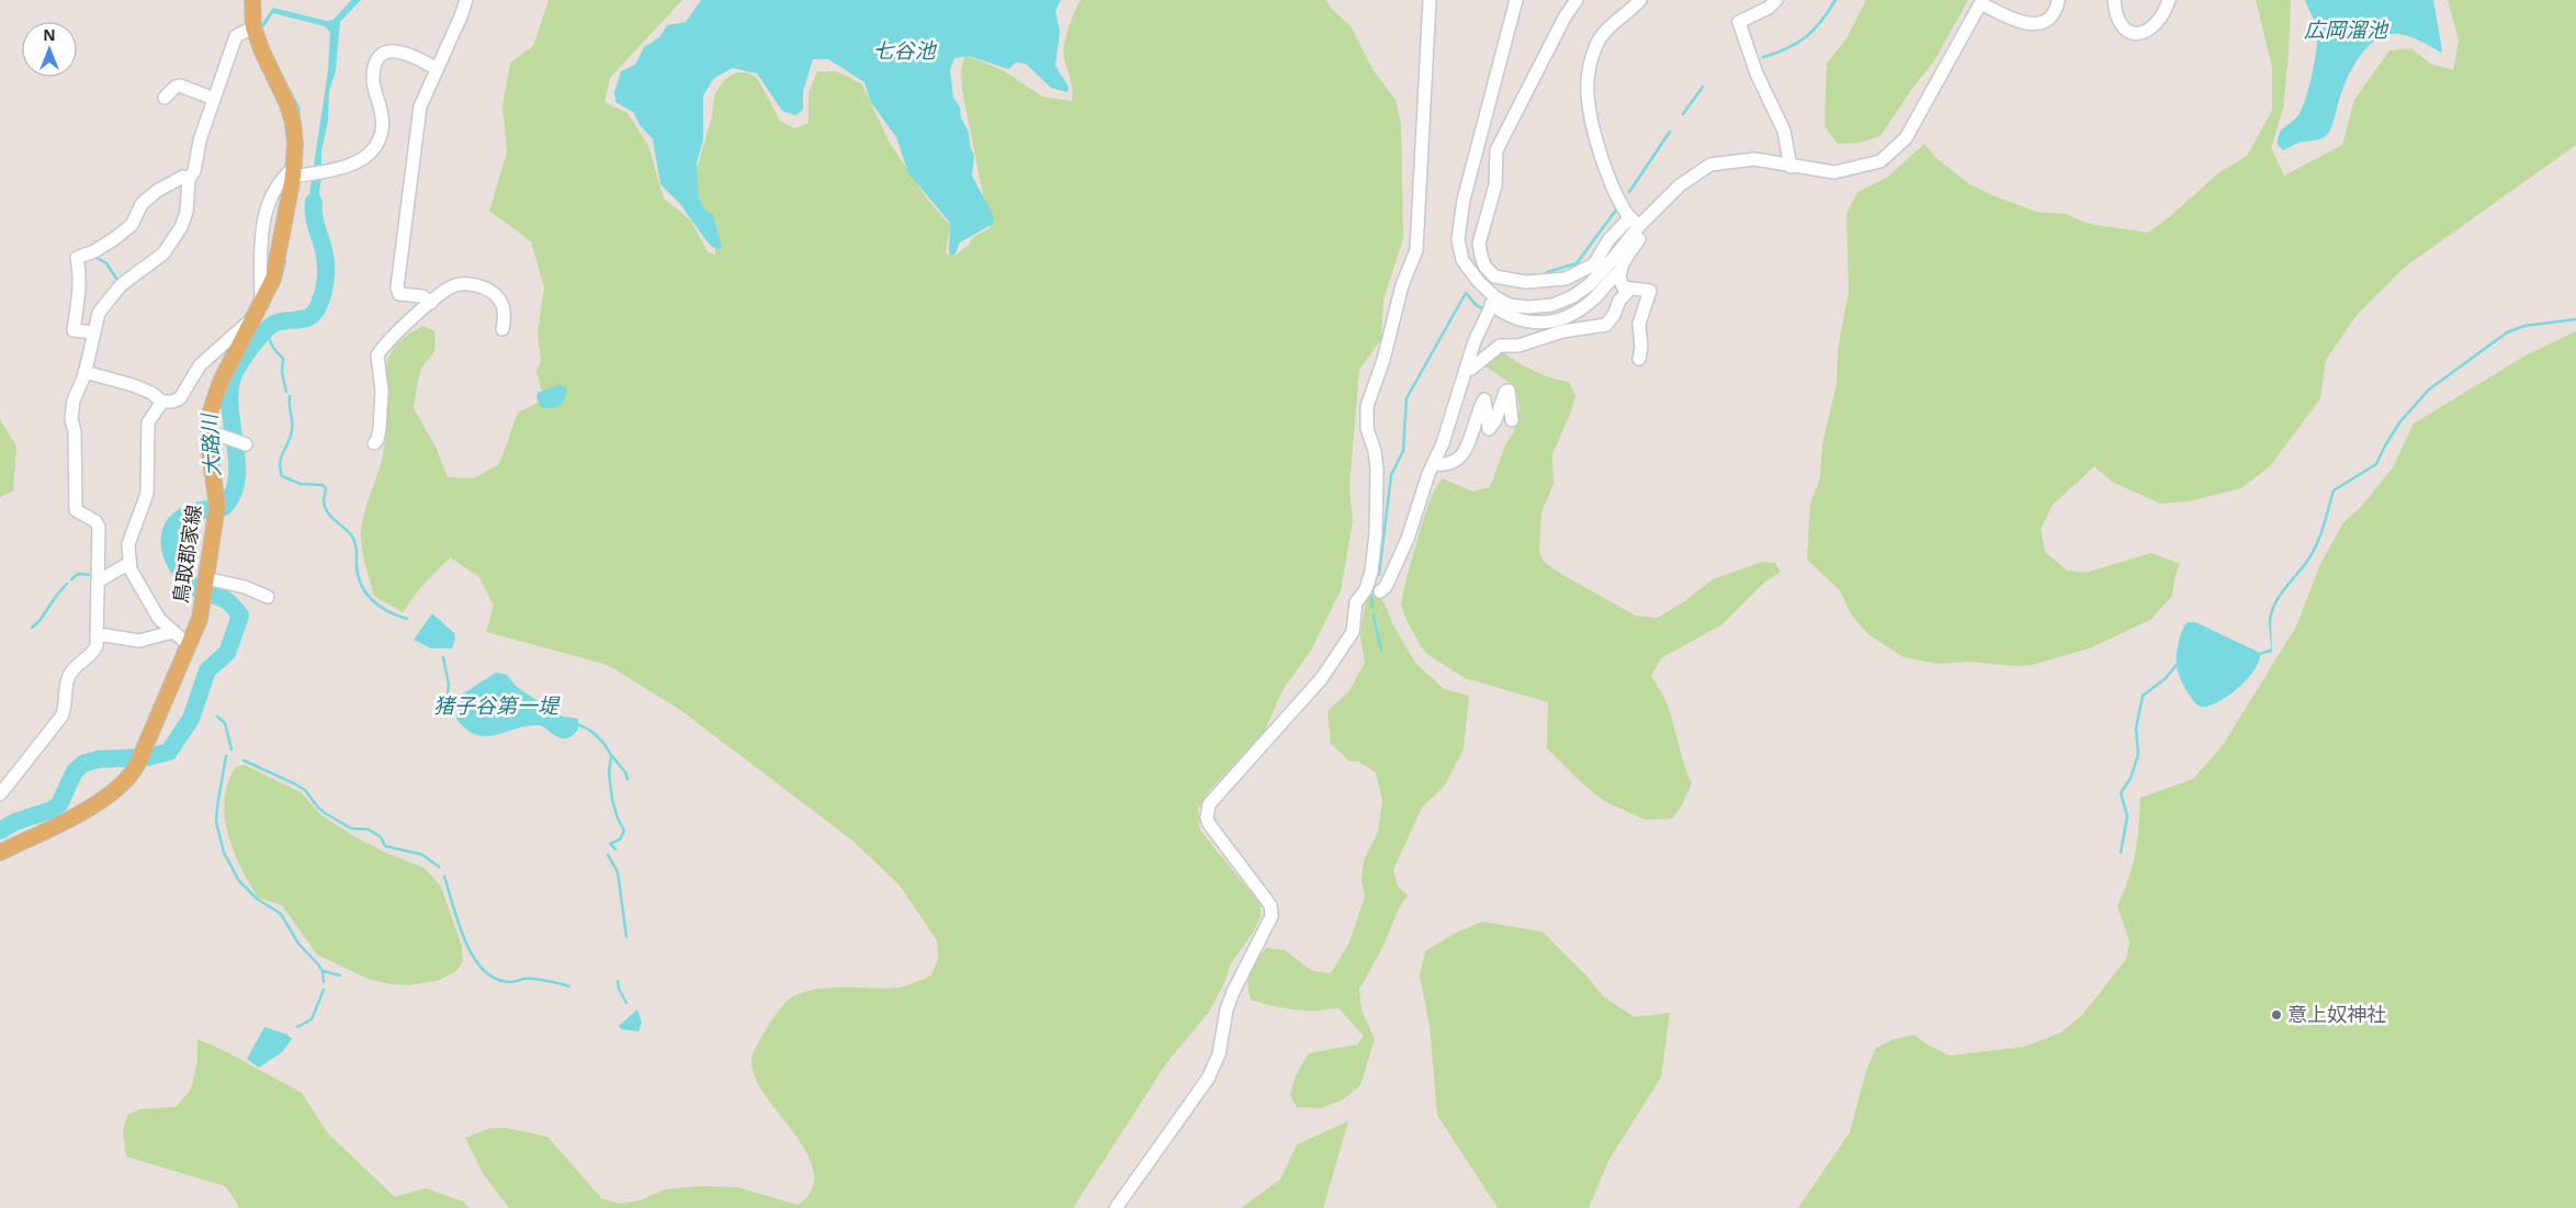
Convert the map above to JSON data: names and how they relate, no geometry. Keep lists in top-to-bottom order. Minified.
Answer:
{"streets":{"main road":["鳥取郡家線"]},"water":["広岡溜池","七谷池","大路川","猪子谷第一堤"],"places":["意上奴神社"],"north":"top"}
